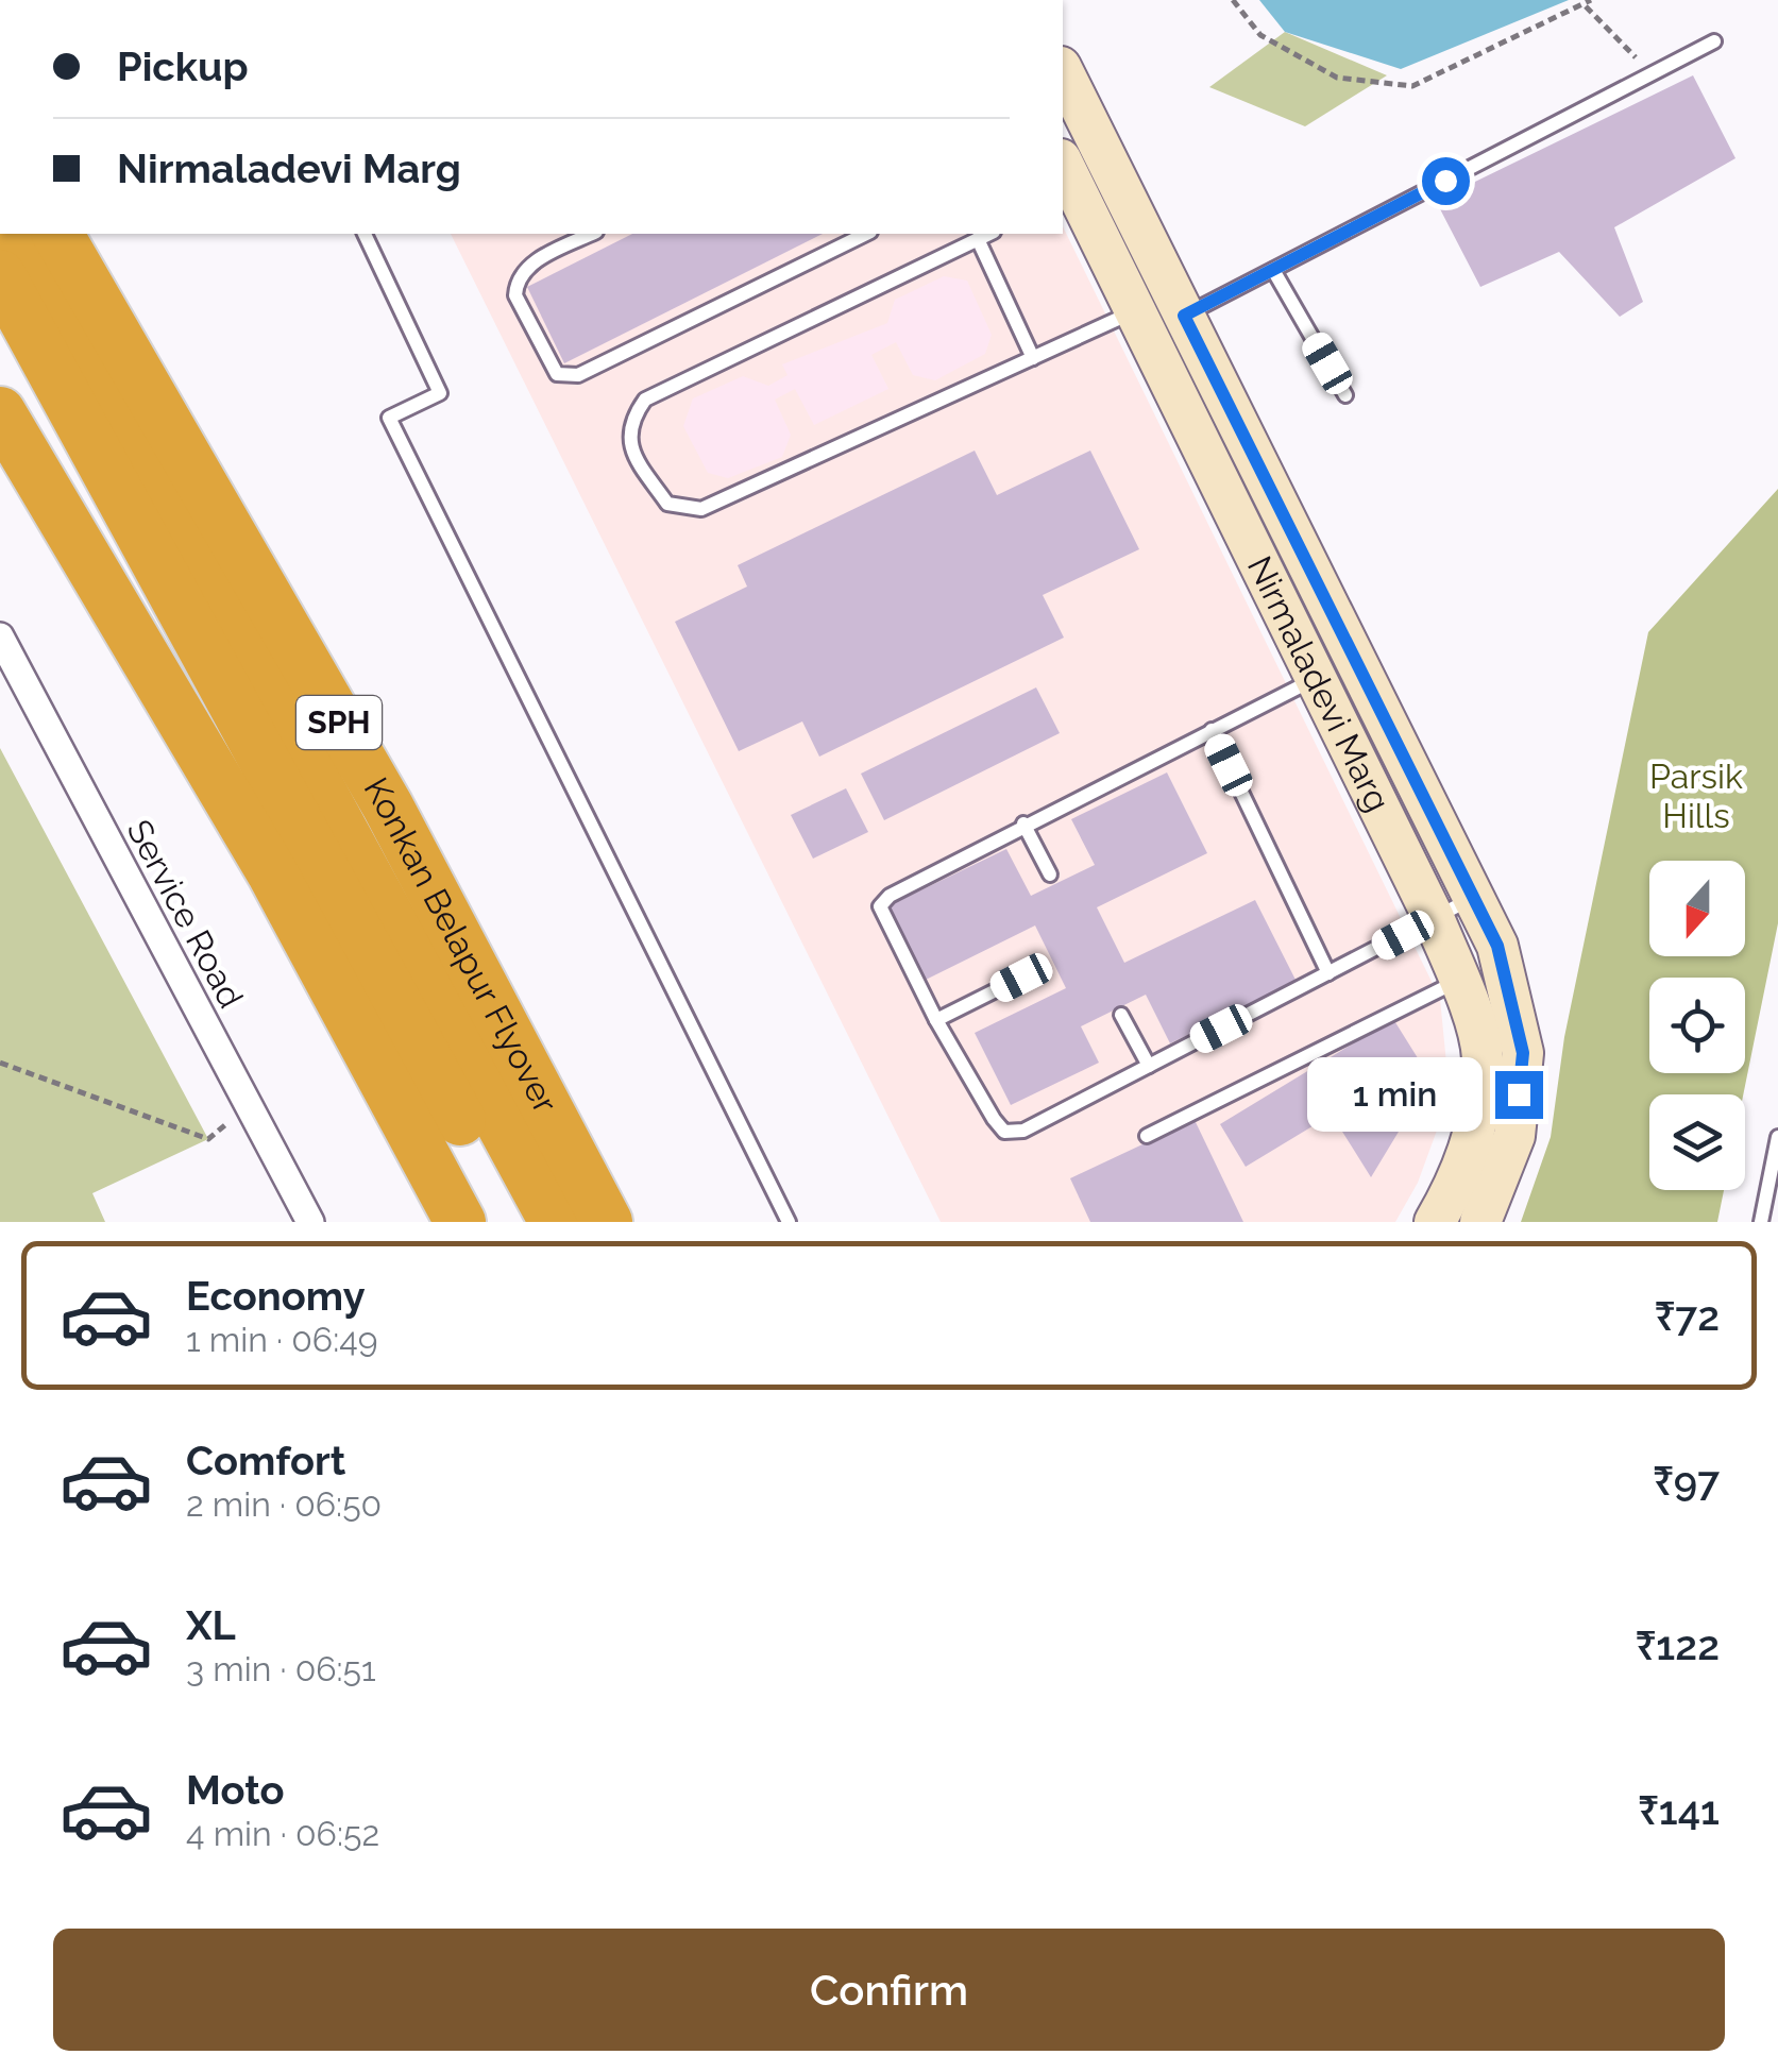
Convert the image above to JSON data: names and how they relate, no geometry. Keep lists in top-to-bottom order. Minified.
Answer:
{"streets":{"highway":["SPH","Konkan Belapur Flyover"],"main road":["Nirmaladevi Marg"],"street":["Service Road"]},"parks":["Parsik Hills"],"north":"bottom","page":{"banner":["Pickup","Nirmaladevi Marg"],"bubble":"1 min","list":[{"name":"Economy","note":"1 min · 06:49","value":"₹72"},{"name":"Comfort","note":"2 min · 06:50","value":"₹97"},{"name":"XL","note":"3 min · 06:51","value":"₹122"},{"name":"Moto","note":"4 min · 06:52","value":"₹141"}],"buttons":"Confirm"}}
